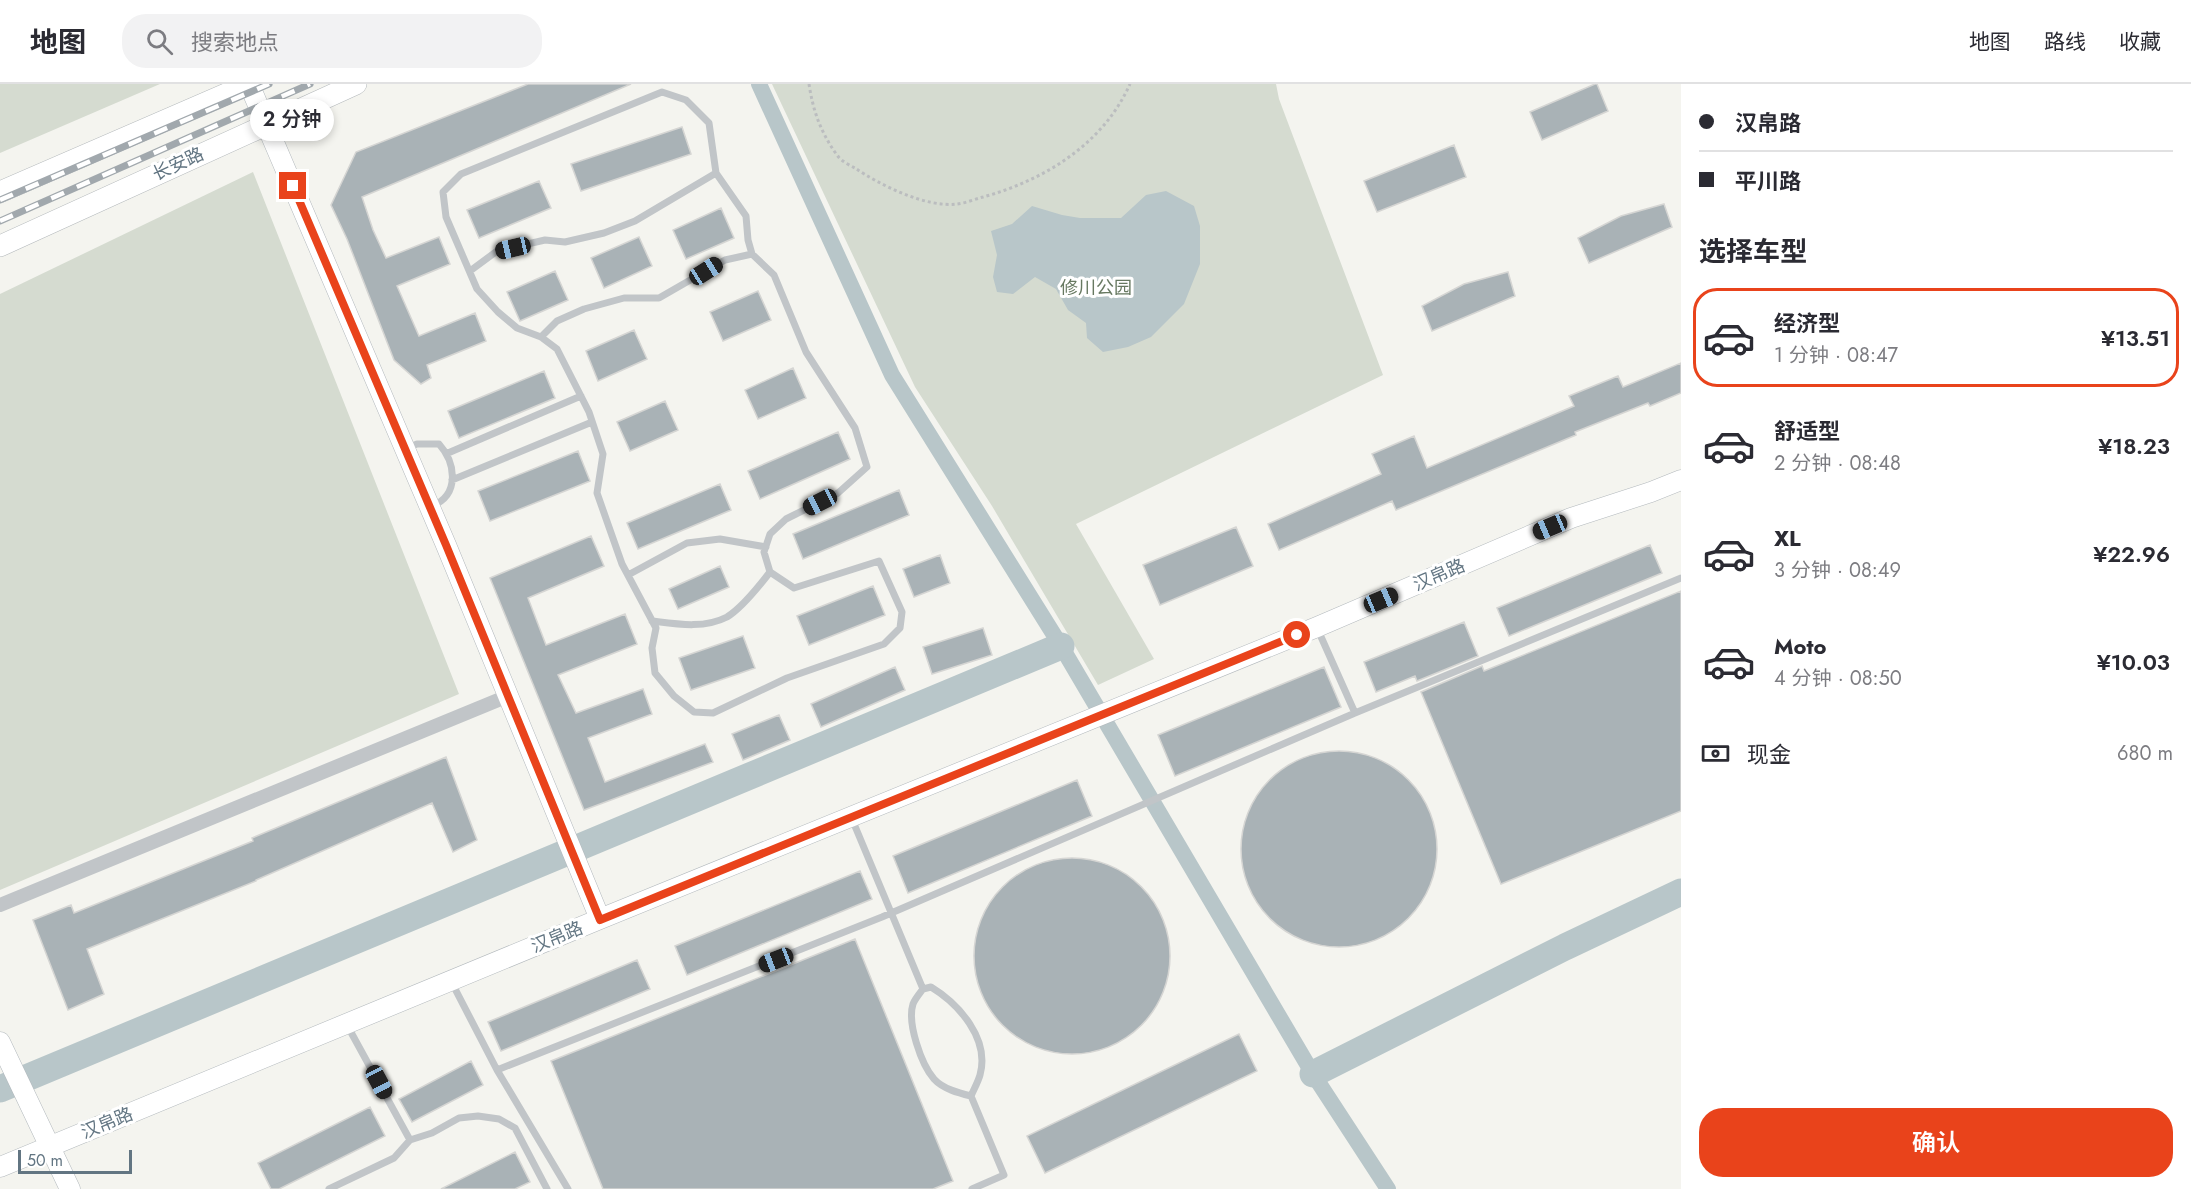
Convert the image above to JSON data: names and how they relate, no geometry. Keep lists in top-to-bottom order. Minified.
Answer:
{"streets":{"main road":["长安路"],"street":["汉帛路"]},"parks":["修川公园"],"scale_bar":"50 m","page":{"header":"地图","search":"搜索地点","nav":["地图","路线","收藏"],"banner":["汉帛路","平川路"],"bubble":"2 分钟","heading":"选择车型","list":[{"name":"经济型","note":"1 分钟 · 08:47","value":"¥13.51"},{"name":"舒适型","note":"2 分钟 · 08:48","value":"¥18.23"},{"name":"XL","note":"3 分钟 · 08:49","value":"¥22.96"},{"name":"Moto","note":"4 分钟 · 08:50","value":"¥10.03"}],"pay":["现金","680 m"],"buttons":"确认","scale":"50 m"}}
